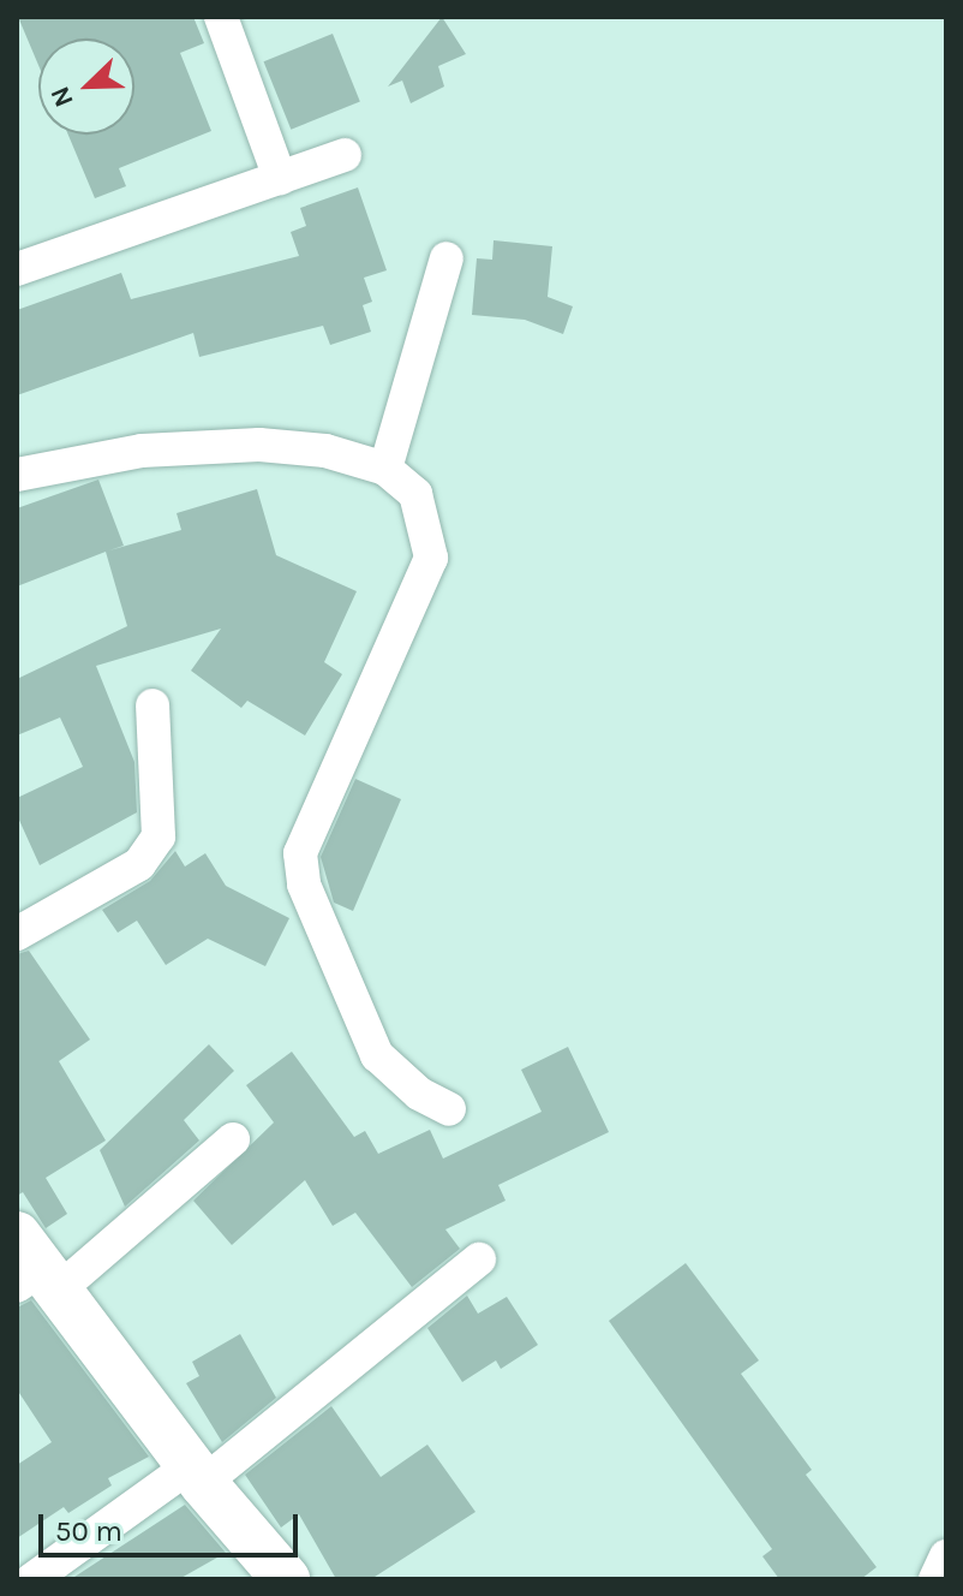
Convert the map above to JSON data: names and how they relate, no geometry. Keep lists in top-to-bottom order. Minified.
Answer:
{"scale_bar":"50 m","north":"bottom left"}
